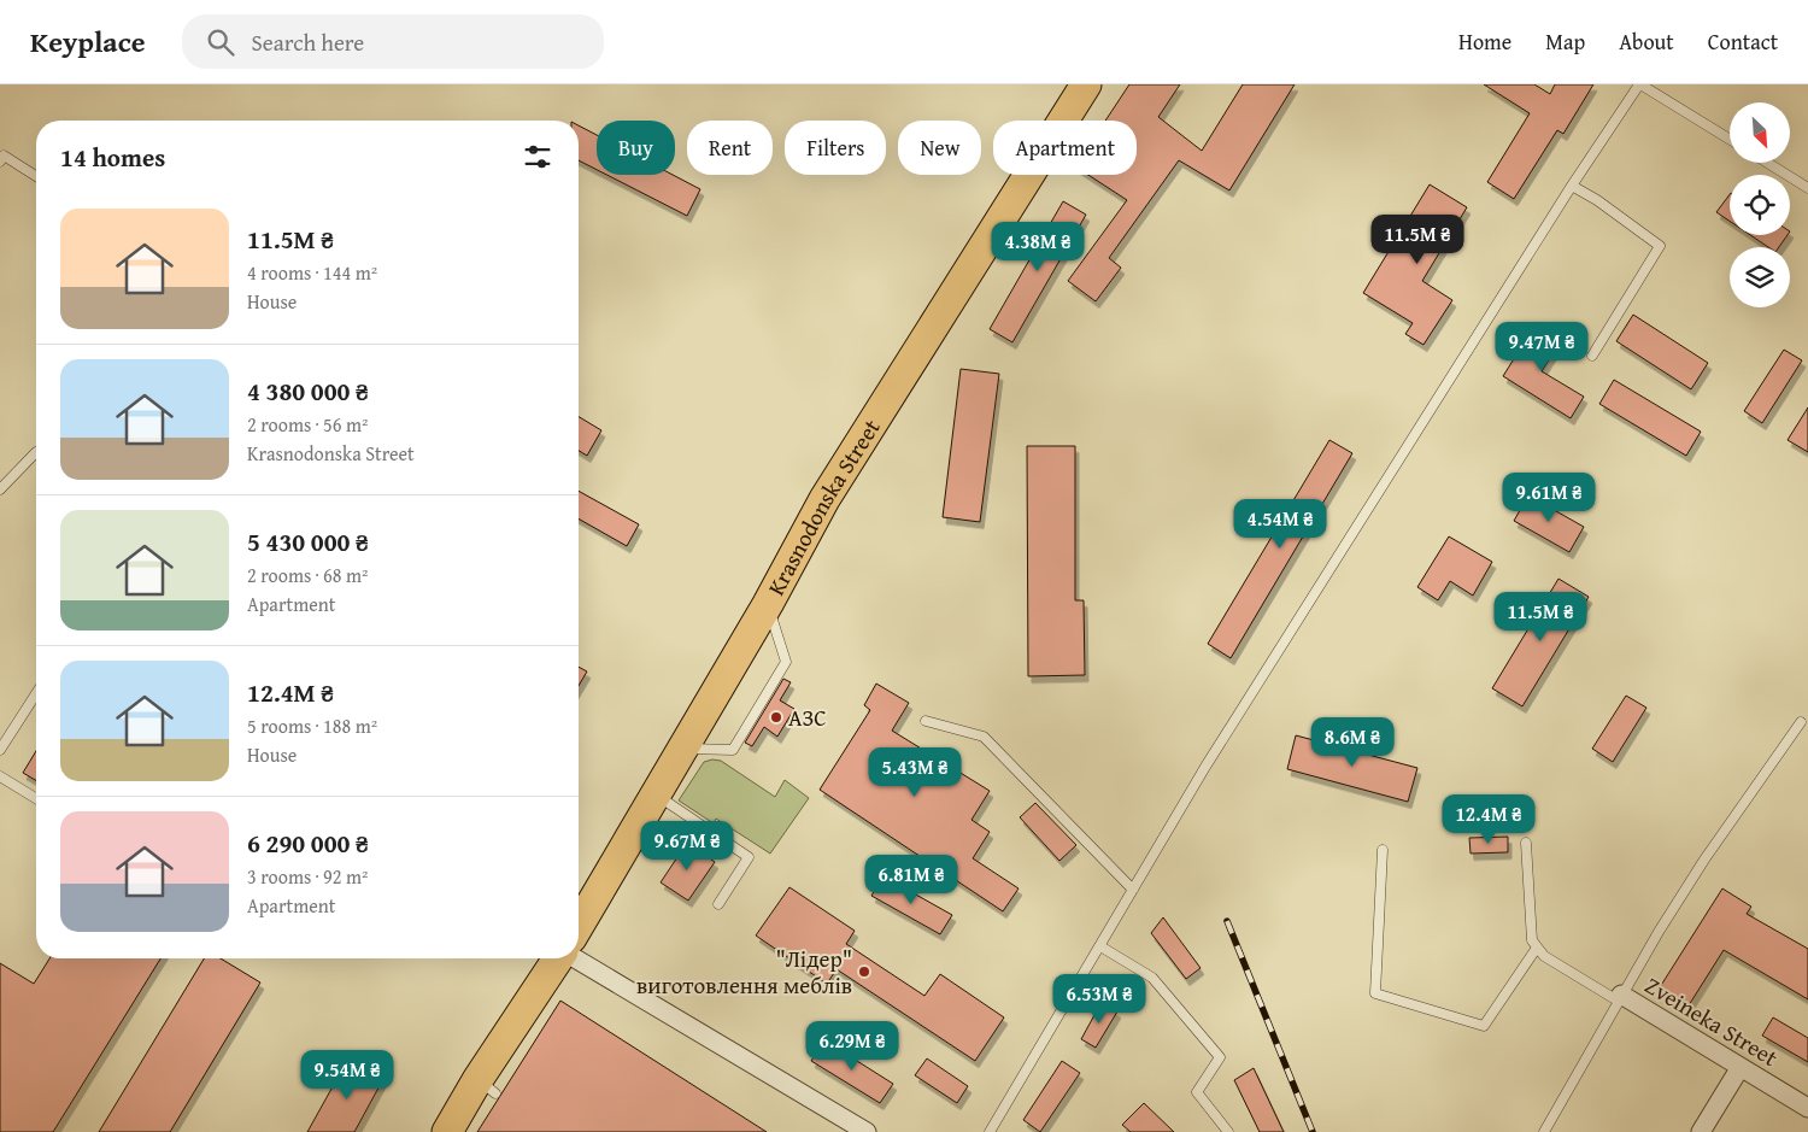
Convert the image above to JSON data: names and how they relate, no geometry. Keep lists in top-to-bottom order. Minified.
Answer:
{"streets":{"main road":["Krasnodonska Street"],"street":["Zveineka Street"]},"places":["АЗС","\"Лідер\" виготовлення меблів"],"north":"bottom right","page":{"header":"Keyplace","search":"Search here","nav":["Home","Map","About","Contact"],"chip":["Buy","Rent","Filters","New","Apartment"],"heading":"14 homes","list":[{"name":"11.5M ₴","note":"4 rooms · 144 m² · House"},{"name":"4 380 000 ₴","note":"2 rooms · 56 m² · Krasnodonska Street"},{"name":"5 430 000 ₴","note":"2 rooms · 68 m² · Apartment"},{"name":"12.4M ₴","note":"5 rooms · 188 m² · House"},{"name":"6 290 000 ₴","note":"3 rooms · 92 m² · Apartment"}],"price":["11.5M ₴","4.38M ₴","9.47M ₴","9.61M ₴","4.54M ₴","11.5M ₴","8.6M ₴","5.43M ₴","12.4M ₴","9.67M ₴","6.81M ₴","6.53M ₴","6.29M ₴","9.54M ₴"]}}
